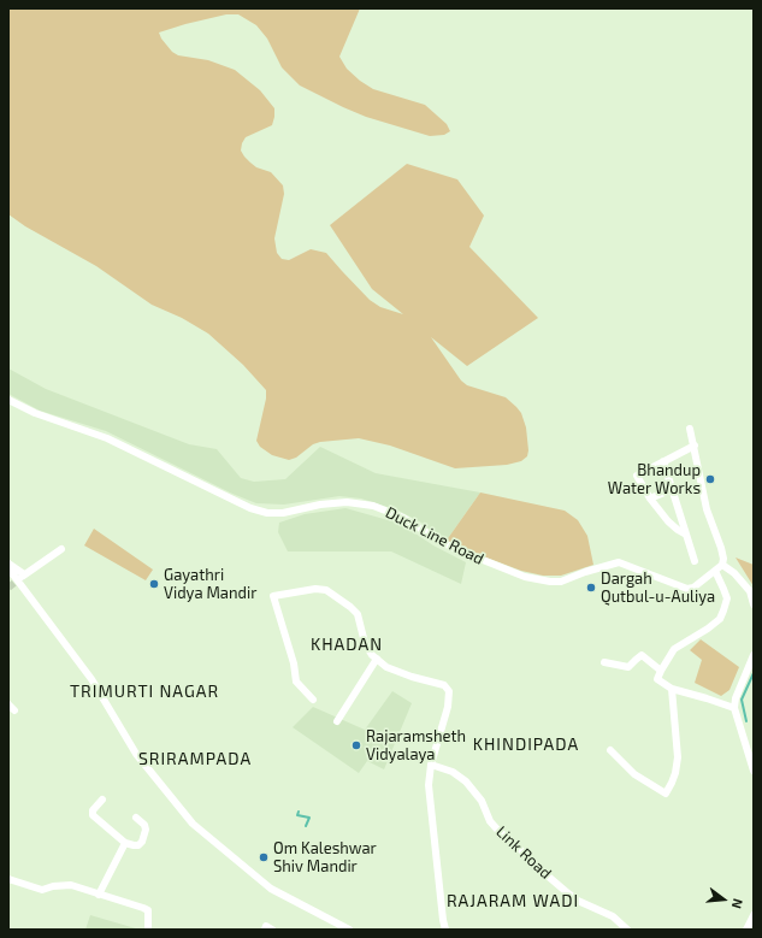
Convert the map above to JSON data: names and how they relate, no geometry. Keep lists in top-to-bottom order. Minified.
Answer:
{"streets":{"street":["Duck Line Road","Link Road"]},"districts":["KHADAN","TRIMURTI NAGAR","KHINDIPADA","SRIRAMPADA","RAJARAM WADI"],"places":["Bhandup Water Works","Gayathri Vidya Mandir","Dargah Qutbul-u-Auliya","Rajaramsheth Vidyalaya","Om Kaleshwar Shiv Mandir"],"north":"right"}
